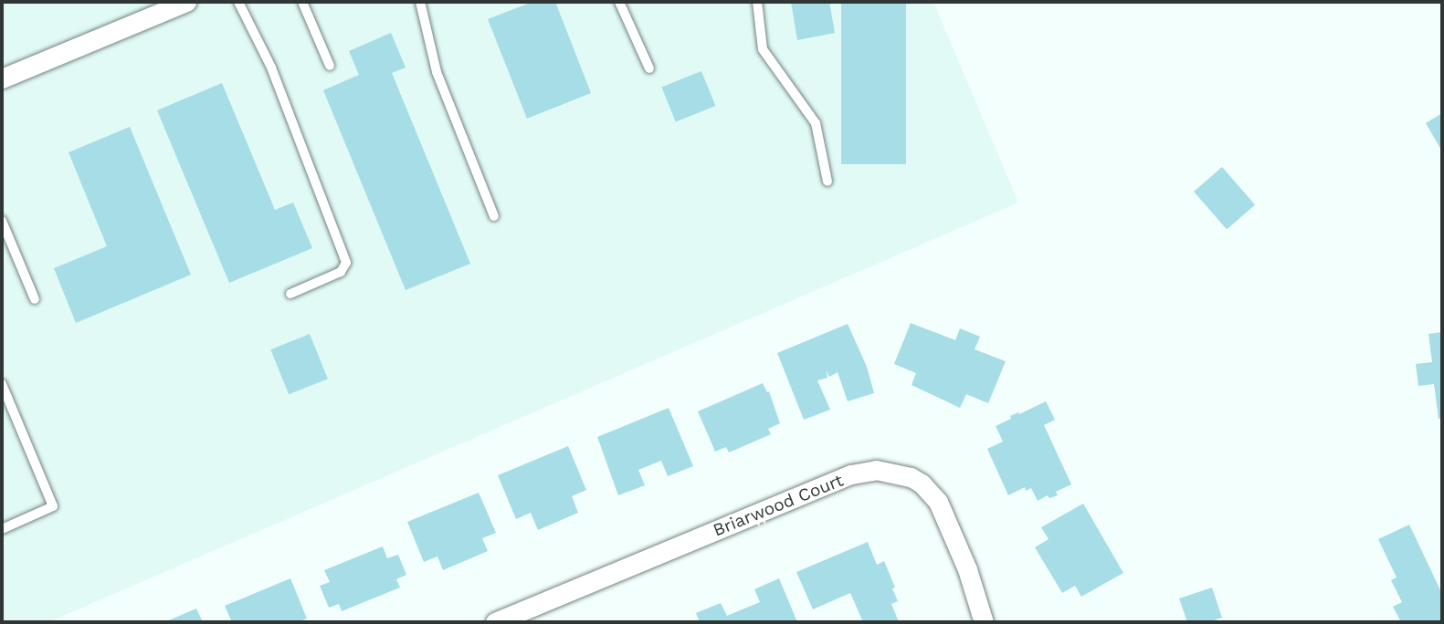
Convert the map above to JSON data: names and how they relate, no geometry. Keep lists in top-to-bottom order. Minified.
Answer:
{"streets":{"street":["Briarwood Court"]}}
